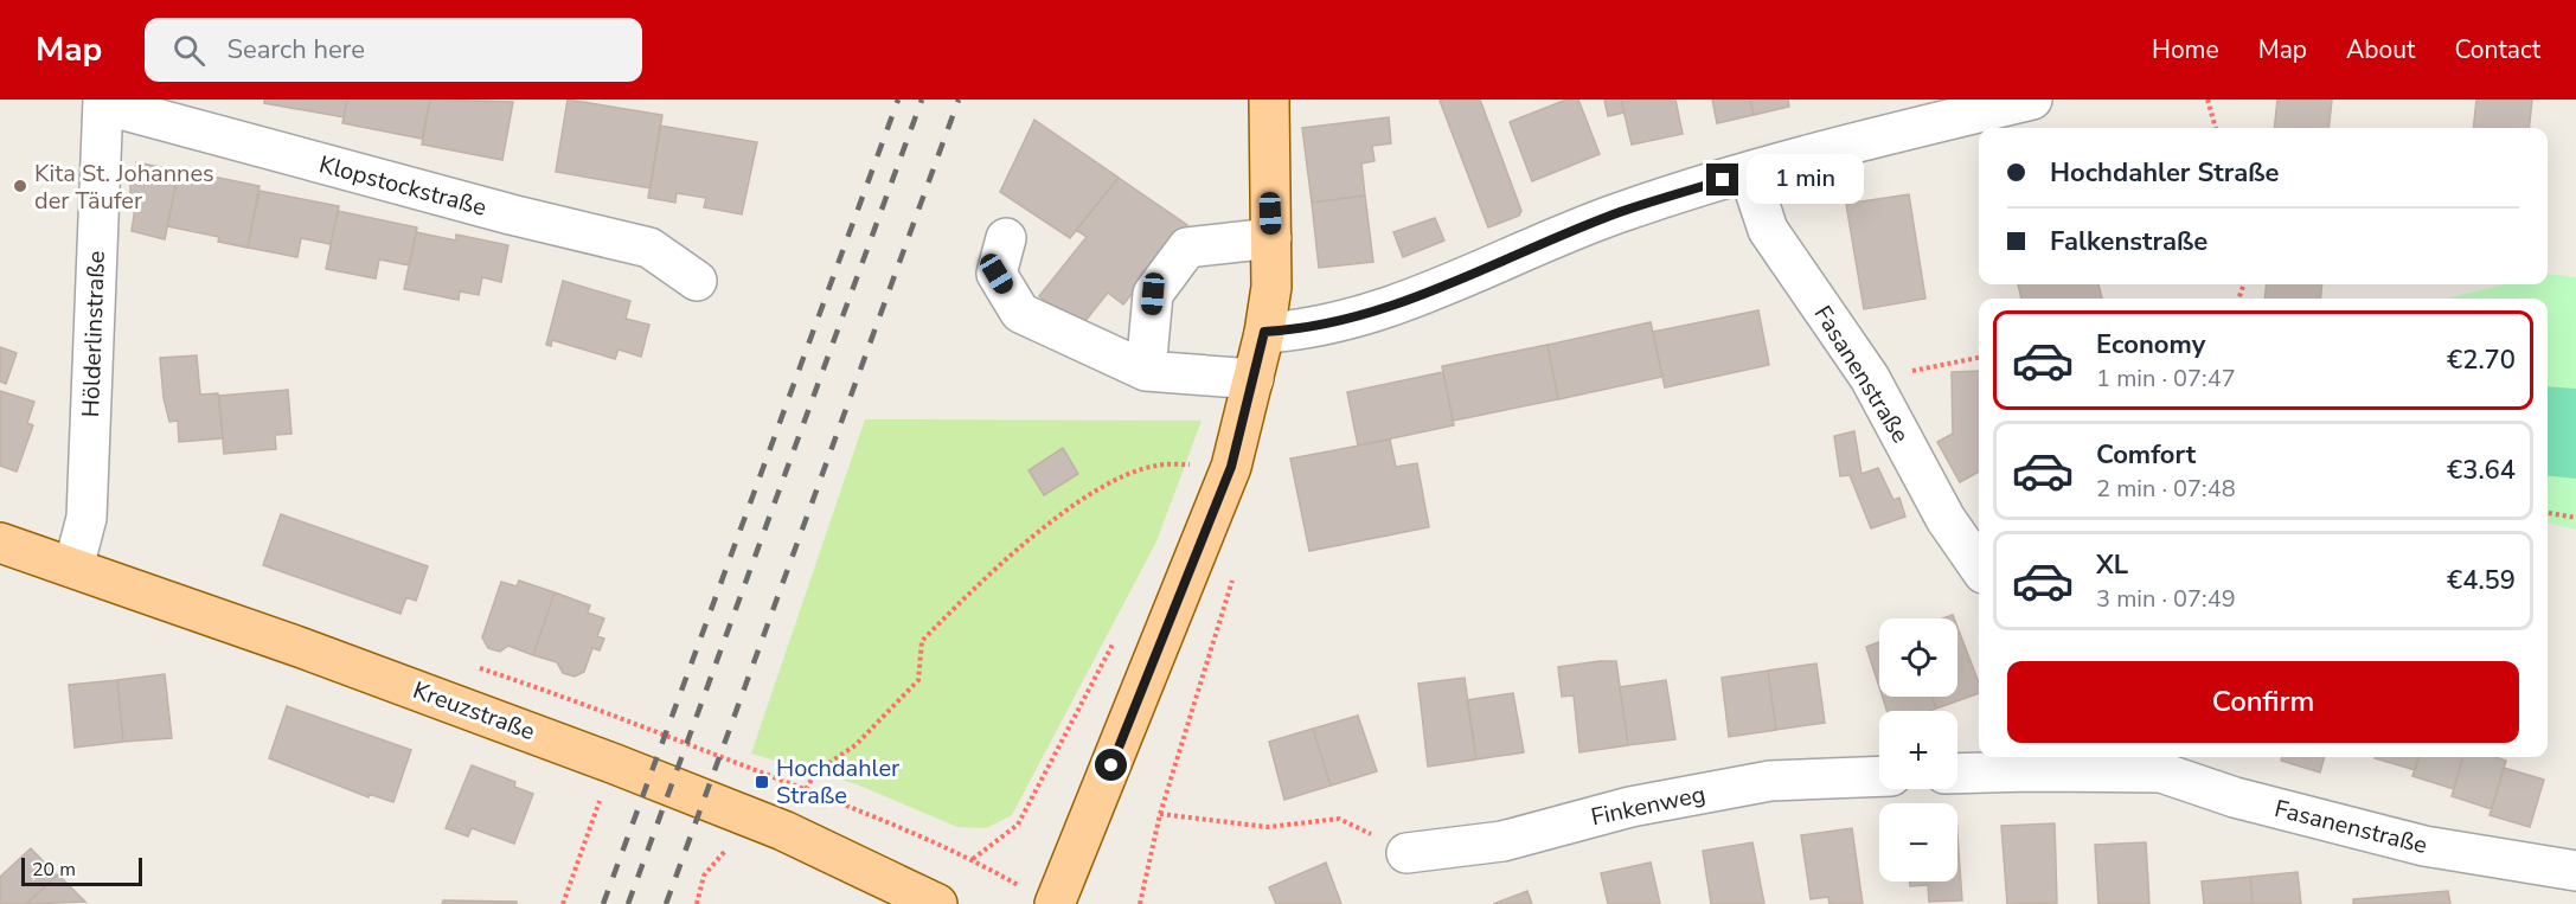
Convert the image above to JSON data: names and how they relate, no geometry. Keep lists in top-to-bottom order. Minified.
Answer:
{"streets":{"main road":["Kreuzstraße"],"street":["Klopstockstraße","Hölderlinstraße","Fasanenstraße","Finkenweg"]},"crossings":[["Klopstockstraße","Hölderlinstraße"],["Hölderlinstraße","Kreuzstraße"]],"places":{"other":["Kita St. Johannes der Täufer"],"transit":["Hochdahler Straße"]},"scale_bar":"20 m","page":{"header":"Map","search":"Search here","nav":["Home","Map","About","Contact"],"banner":["Hochdahler Straße","Falkenstraße"],"bubble":"1 min","list":[{"name":"Economy","note":"1 min · 07:47","value":"€2.70"},{"name":"Comfort","note":"2 min · 07:48","value":"€3.64"},{"name":"XL","note":"3 min · 07:49","value":"€4.59"}],"map_buttons":["+","−"],"buttons":"Confirm","scale":"20 m"}}
